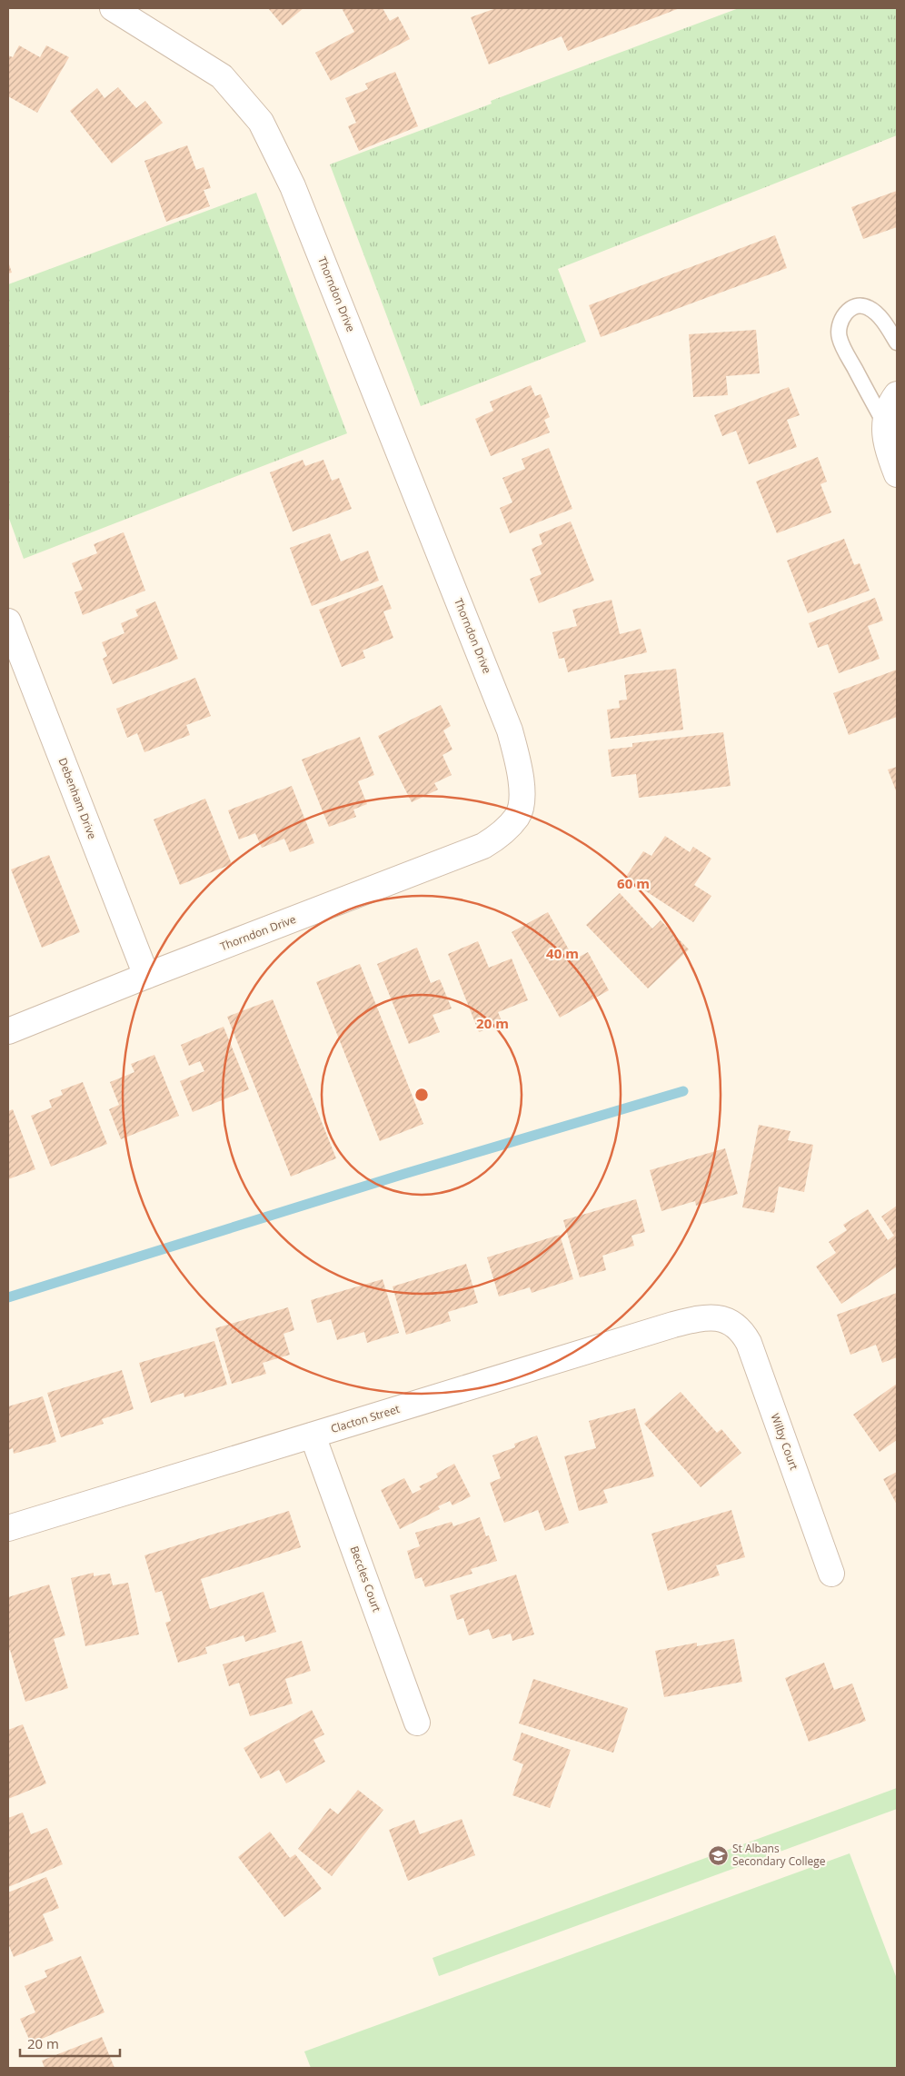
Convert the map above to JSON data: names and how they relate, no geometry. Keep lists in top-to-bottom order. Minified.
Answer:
{"streets":{"street":["Thorndon Drive","Debenham Drive","Clacton Street","Wilby Court","Beccles Court"]},"crossings":[["Thorndon Drive","Debenham Drive"],["Clacton Street","Wilby Court"],["Clacton Street","Beccles Court"]],"places":{"school or university":["St Albans Secondary College"]},"scale_bar":"20 m","rings":["60 m","40 m","20 m"]}
